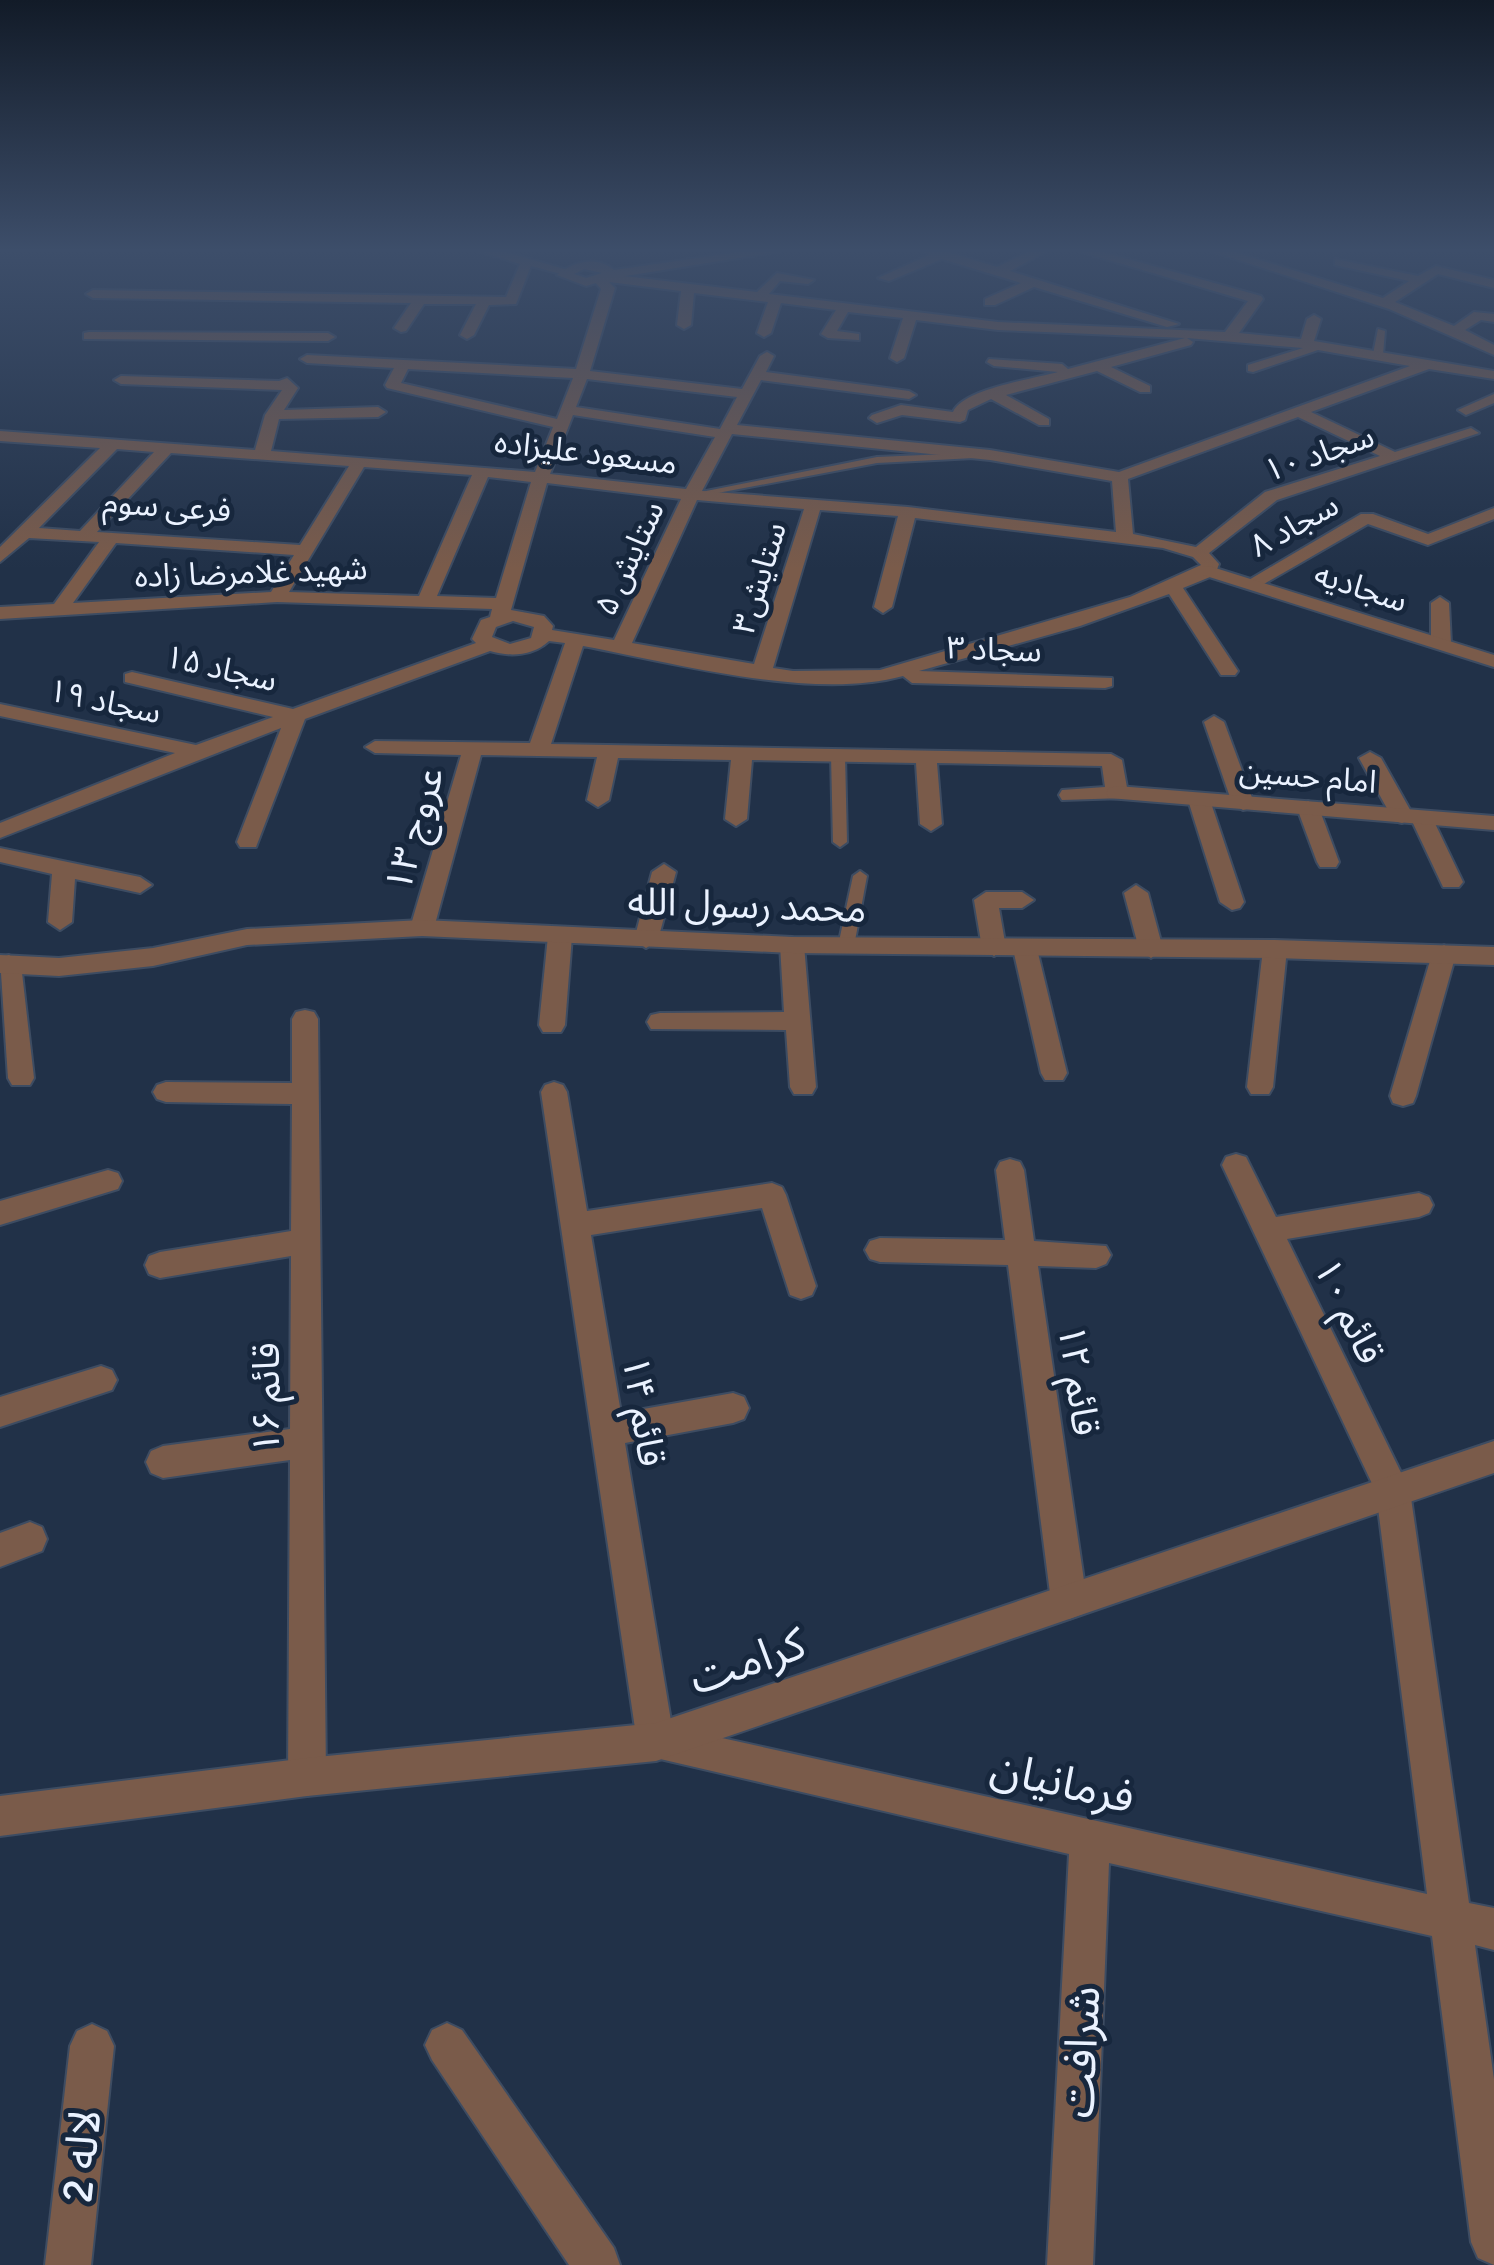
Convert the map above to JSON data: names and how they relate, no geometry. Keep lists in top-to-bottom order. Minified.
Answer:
{"streets":{"street":["مسعود علیزاده","سجاد ۱۰","فرعی سوم","سجاد ۸","ستایش ۵","شهید غلامرضا زاده","ستایش۳","سجادیه","سجاد ۳","سجاد ۱۵","سجاد ۱۹","امام حسین","عروج ۱۳","محمد رسول الله","قائم ۱۰","قائم ۱۲","قائم ۱۶","قائم ۱۴","کرامت","فرمانیان","شرافت","لاله 2"]},"crossings":[["مسعود علیزاده","سجاد ۱۰"],["مسعود علیزاده","ستایش ۵"],["مسعود علیزاده","ستایش۳"],["مسعود علیزاده","سجادیه"],["سجاد ۱۰","سجادیه"],["سجاد ۱۰","سجاد ۳"],["سجاد ۸","سجادیه"],["عروج ۱۳","محمد رسول الله"],["قائم ۱۰","کرامت"],["قائم ۱۲","کرامت"],["قائم ۱۶","کرامت"],["قائم ۱۴","کرامت"],["قائم ۱۴","فرمانیان"],["کرامت","فرمانیان"],["فرمانیان","شرافت"]]}
